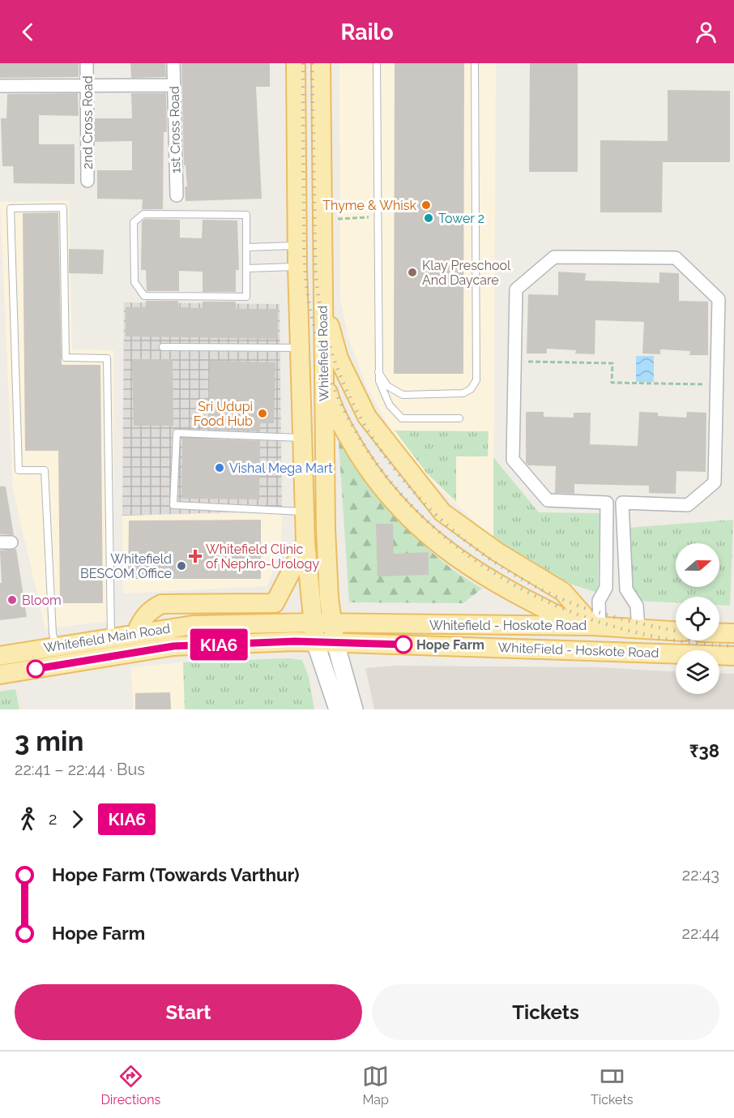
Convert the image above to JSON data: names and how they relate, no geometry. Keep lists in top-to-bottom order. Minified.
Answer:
{"streets":{"main road":["Whitefield Road","Whitefield - Hoskote Road","Whitefield Main Road","WhiteField - Hoskote Road"],"street":["2nd Cross Road","1st Cross Road"]},"crossings":[["Whitefield Road","Whitefield - Hoskote Road"],["Whitefield Road","Whitefield Main Road"],["Whitefield Road","WhiteField - Hoskote Road"],["Whitefield - Hoskote Road","Whitefield Main Road"],["Whitefield Main Road","WhiteField - Hoskote Road"]],"places":{"other":["Thyme & Whisk","Tower 2","Klay Preschool And Daycare","Sri Udupi Food Hub","Vishal Mega Mart","Whitefield BESCOM Office","Bloom","Hope Farm"],"health":["Whitefield Clinic of Nephro-Urology"]},"lines":["bus line KIA6"],"north":"right","page":{"header":"Railo","on_map":"KIA6","heading":["3 min","22:41 – 22:44 · Bus","₹38"],"legs":["2","KIA6"],"list":[{"name":"Hope Farm (Towards Varthur)","value":"22:43"},{"name":"Hope Farm","value":"22:44"}],"buttons":["Start","Tickets"],"tabs":["Directions","Map","Tickets"]}}
